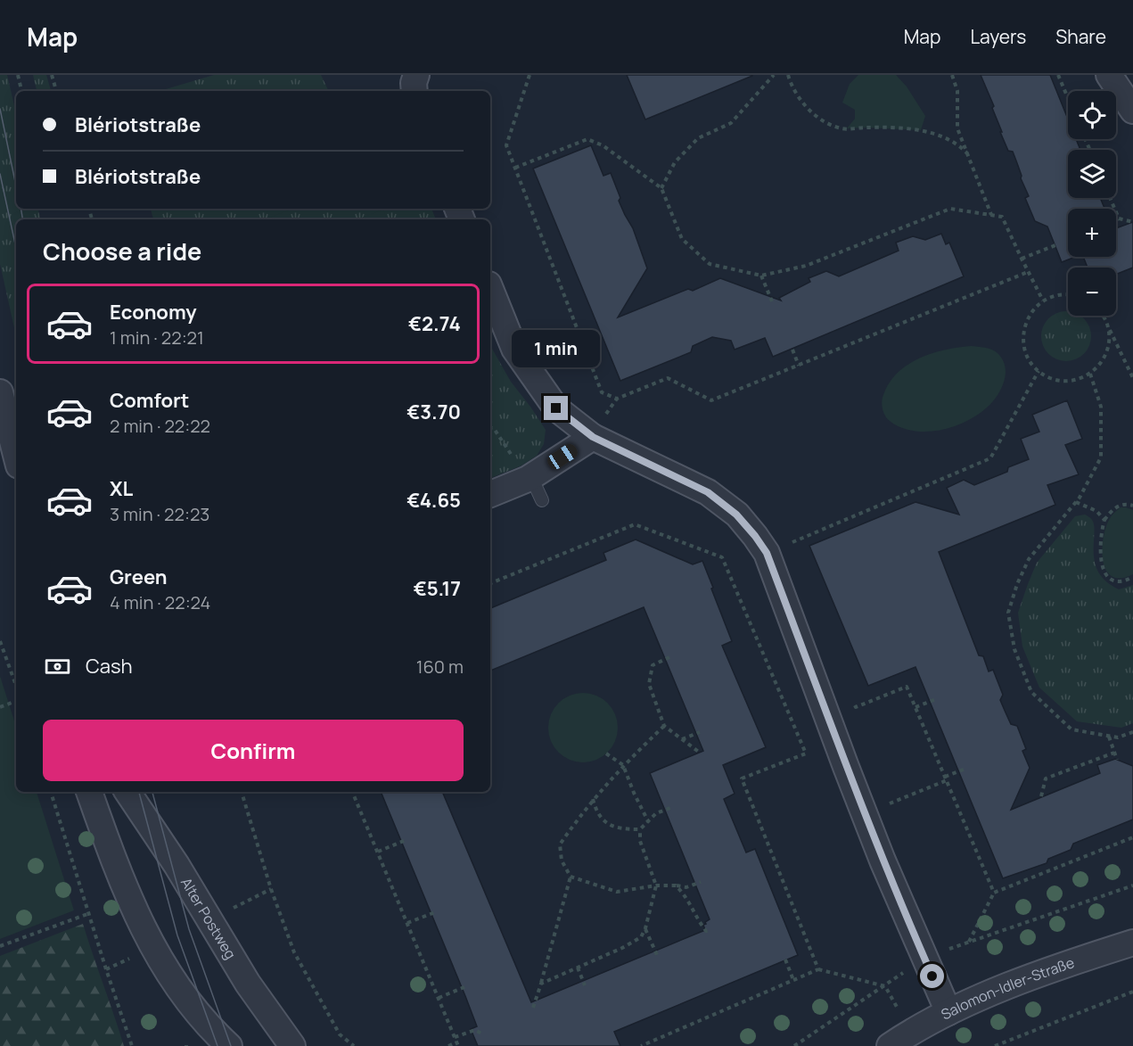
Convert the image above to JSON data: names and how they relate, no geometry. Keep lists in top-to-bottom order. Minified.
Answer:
{"streets":{"street":["Alter Postweg","Salomon-Idler-Straße"]},"page":{"header":"Map","nav":["Map","Layers","Share"],"map_buttons":["+","−"],"banner":["Blériotstraße","Blériotstraße"],"heading":"Choose a ride","list":[{"name":"Economy","note":"1 min · 22:21","value":"€2.74"},{"name":"Comfort","note":"2 min · 22:22","value":"€3.70"},{"name":"XL","note":"3 min · 22:23","value":"€4.65"},{"name":"Green","note":"4 min · 22:24","value":"€5.17"}],"bubble":"1 min","pay":["Cash","160 m"],"buttons":"Confirm"}}
